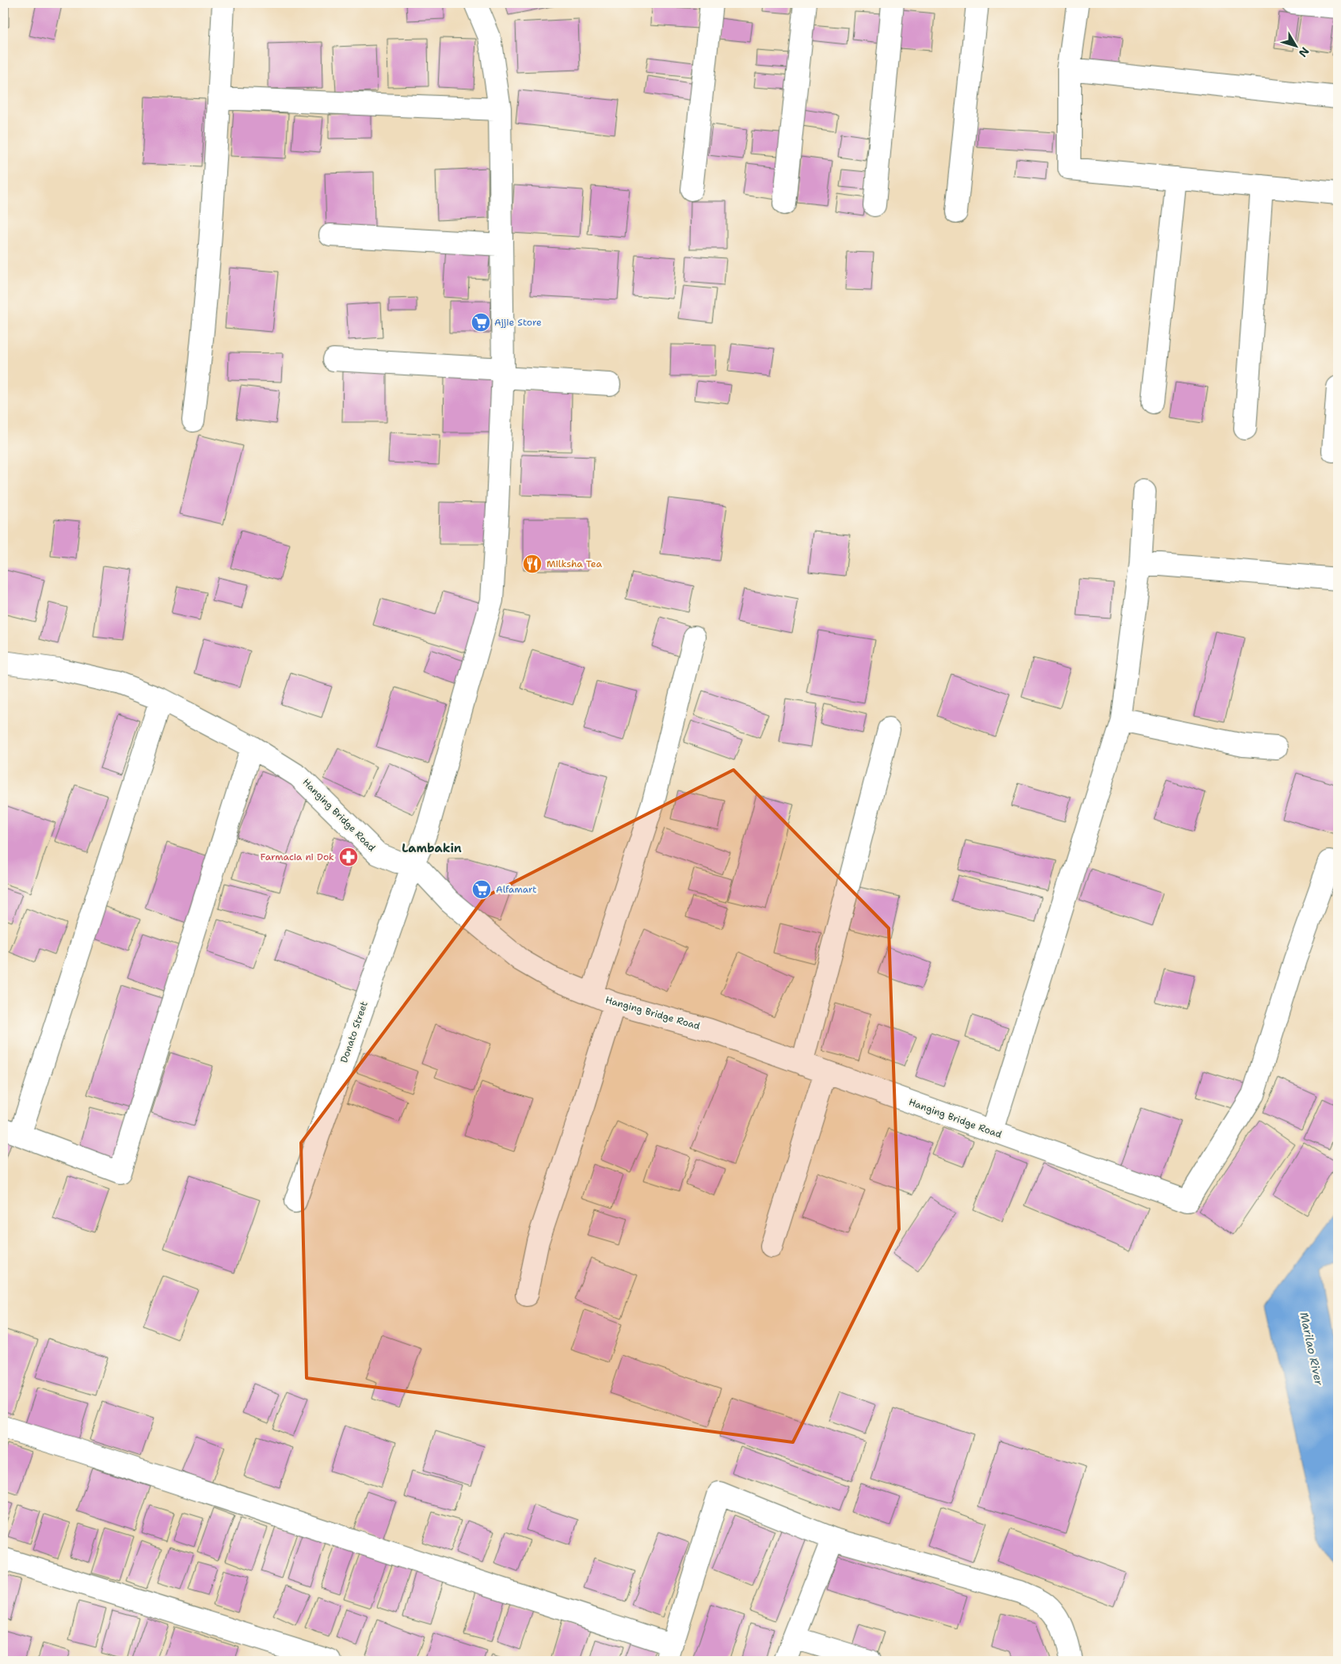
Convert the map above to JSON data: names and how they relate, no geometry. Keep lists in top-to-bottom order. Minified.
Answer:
{"streets":{"street":["Hanging Bridge Road","Donato Street"]},"crossings":[["Hanging Bridge Road","Donato Street"]],"districts":["Lambakin"],"water":["Marilao River"],"places":{"supermarket":["Ajjie Store","Alfamart"],"restaurant":["Milksha Tea"],"pharmacy":["Farmacia ni Dok"]},"north":"bottom right"}
